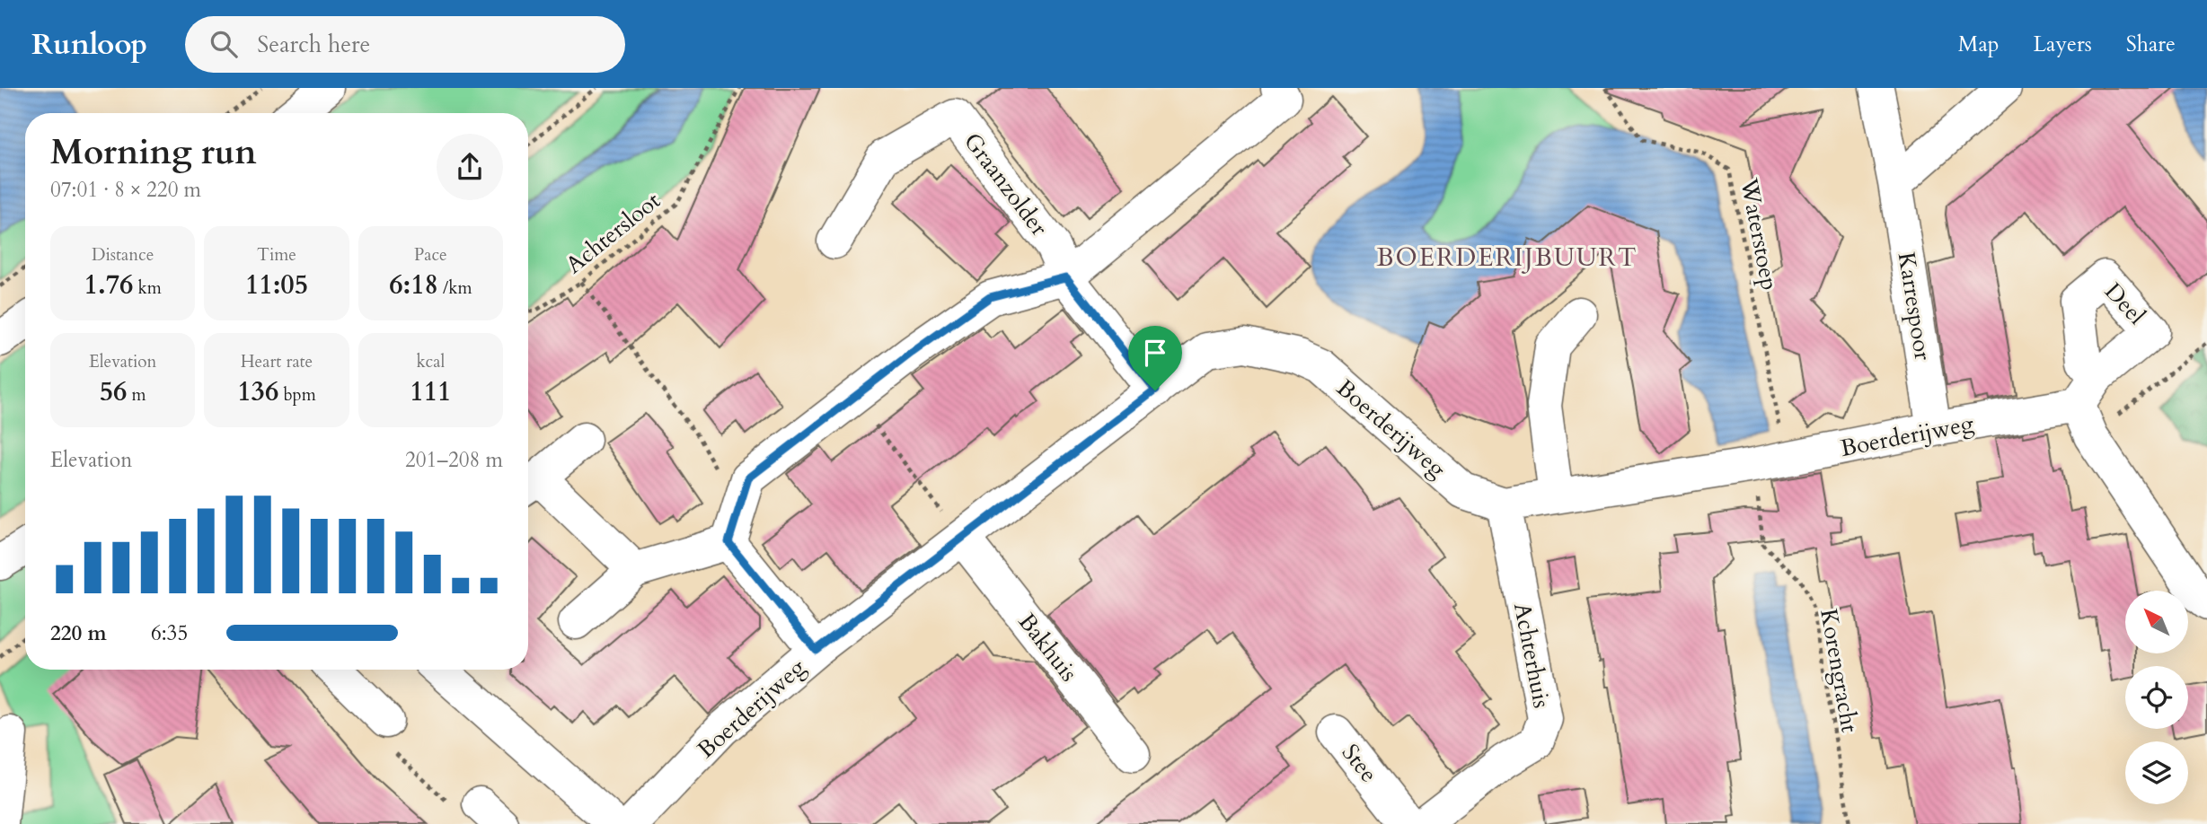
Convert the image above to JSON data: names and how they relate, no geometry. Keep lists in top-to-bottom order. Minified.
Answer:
{"streets":{"street":["Graanzolder","Karrespoor","Boerderijweg","Bakhuis","Achterhuis","Stee"],"path":["Achtersloot","Waterstoep","Korengracht"]},"crossings":[["Graanzolder","Boerderijweg"],["Waterstoep","Boerderijweg"],["Waterstoep","Korengracht"],["Karrespoor","Boerderijweg"],["Boerderijweg","Bakhuis"],["Boerderijweg","Achterhuis"],["Boerderijweg","Korengracht"]],"districts":["BOERDERIJBUURT"],"north":"top left","page":{"header":"Runloop","search":"Search here","nav":["Map","Layers","Share"],"heading":["Morning run","07:01 · 8 × 220 m"],"stats":[["Distance","1.76 km"],["Time","11:05"],["Pace","6:18 /km"],["Elevation","56 m"],["Heart rate","136 bpm"],["kcal","111"]],"chart":["Elevation","201–208 m"],"list":[{"name":"220 m","note":"6:35"}]}}
